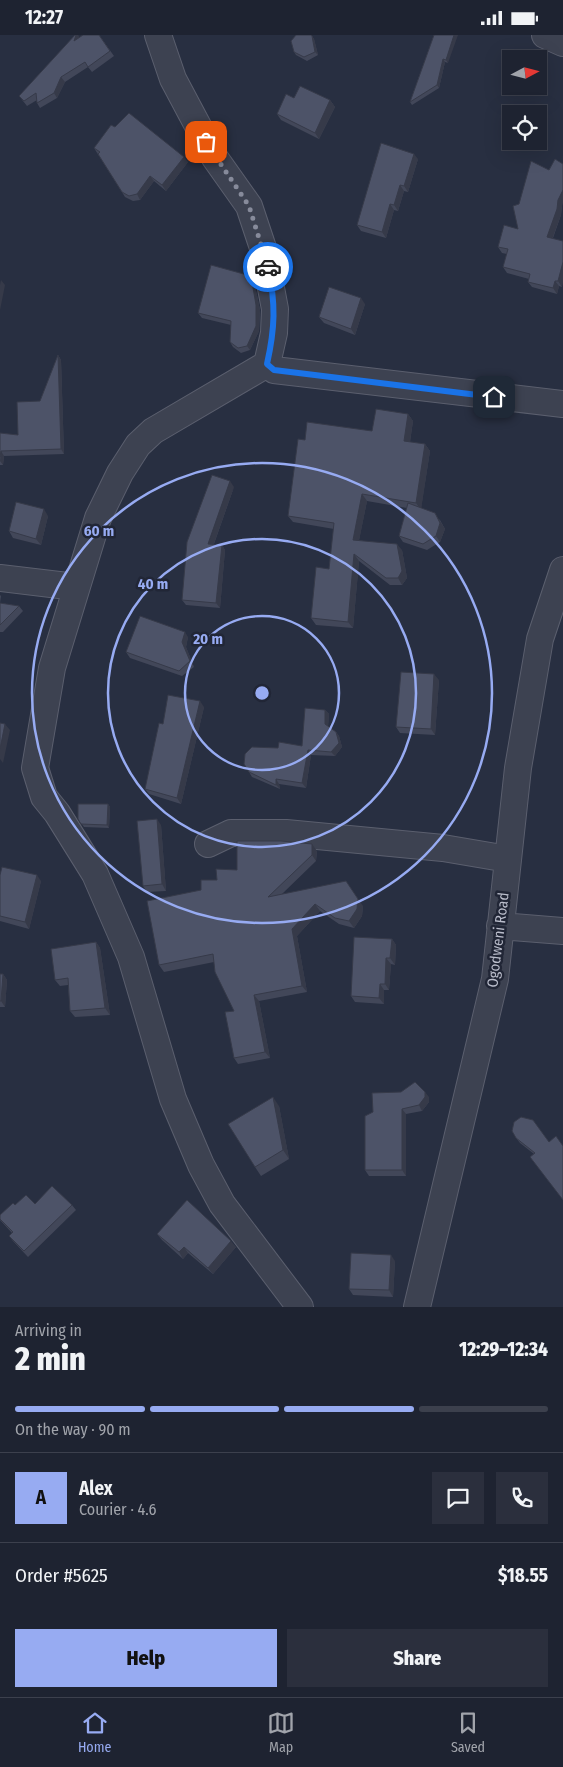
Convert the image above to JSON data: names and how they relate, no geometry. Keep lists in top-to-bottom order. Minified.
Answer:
{"streets":{"street":["Ogodweni Road"]},"north":"right","page":{"status":"12:27","heading":["2 min","Arriving in","12:29–12:34"],"panel":["Alex","Courier · 4.6","Order #5625","$18.55"],"bar":"On the way · 90 m","round":"A","buttons":["Help","Share"],"tabs":["Home","Map","Saved"]},"rings":["60 m","40 m","20 m"]}
